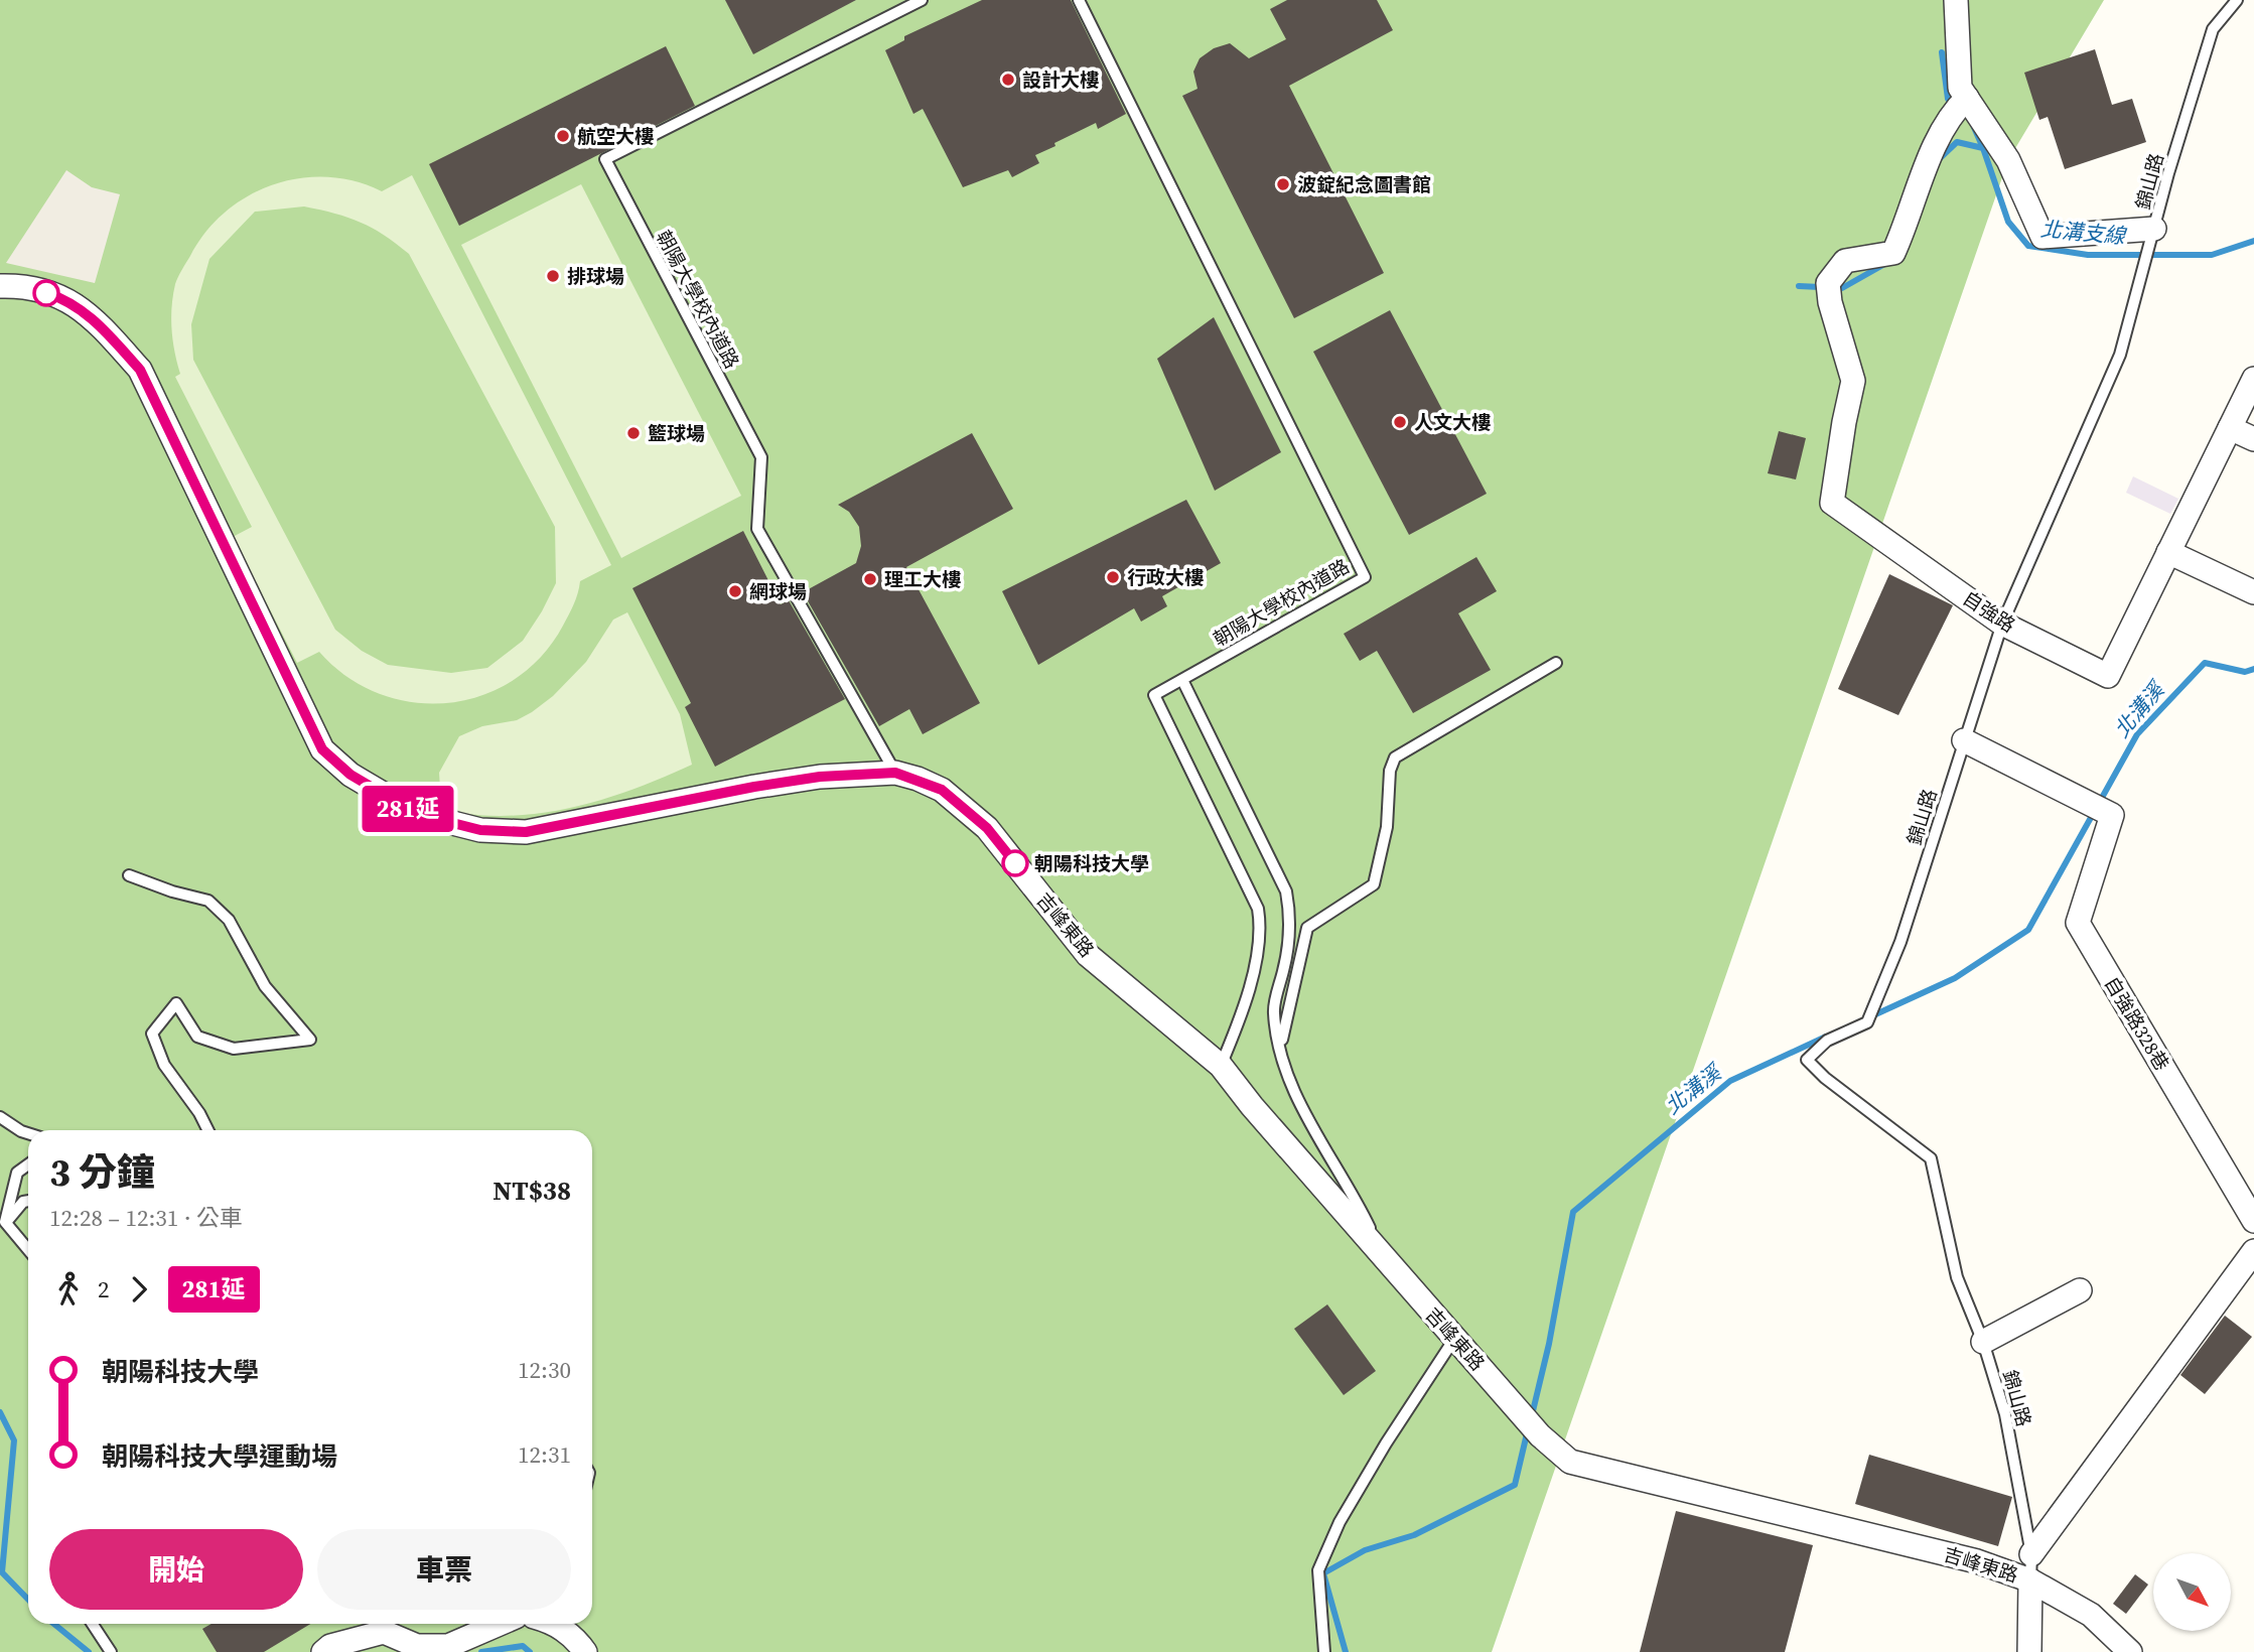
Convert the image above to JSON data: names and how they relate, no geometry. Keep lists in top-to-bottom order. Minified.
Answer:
{"streets":{"street":["自強路","吉峰東路","自強路328巷"],"lane":["錦山路","朝陽大學校內道路"]},"crossings":[["錦山路","自強路"],["錦山路","吉峰東路"],["錦山路","自強路328巷"],["朝陽大學校內道路","吉峰東路"]],"water":["北溝支線","北溝溪"],"places":["設計大樓","航空大樓","波錠紀念圖書館","排球場","人文大樓","籃球場","行政大樓","理工大樓","網球場","朝陽科技大學"],"lines":["bus line 281延"],"north":"bottom right","page":{"on_map":"281延","heading":["3 分鐘","12:28 – 12:31 · 公車","NT$38"],"legs":["2","281延"],"list":[{"name":"朝陽科技大學","value":"12:30"},{"name":"朝陽科技大學運動場","value":"12:31"}],"buttons":["開始","車票"]}}
